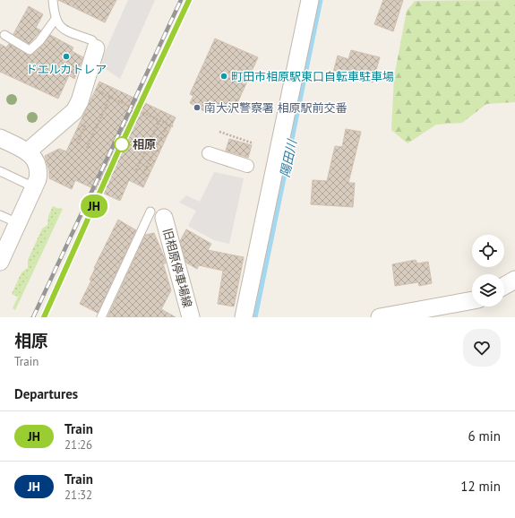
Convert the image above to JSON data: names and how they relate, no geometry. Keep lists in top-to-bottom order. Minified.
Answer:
{"streets":{"street":["旧相原停車場線"]},"water":["陽田川"],"places":["ドエルカトレア","町田市相原駅東口自転車駐車場","南大沢警察署 相原駅前交番","相原"],"page":{"on_map":"JH","heading":[["相原","Train"],"Departures"],"list":[{"mark":"JH","name":"Train","note":"21:26","value":"6 min"},{"mark":"JH","name":"Train","note":"21:32","value":"12 min"}]}}
